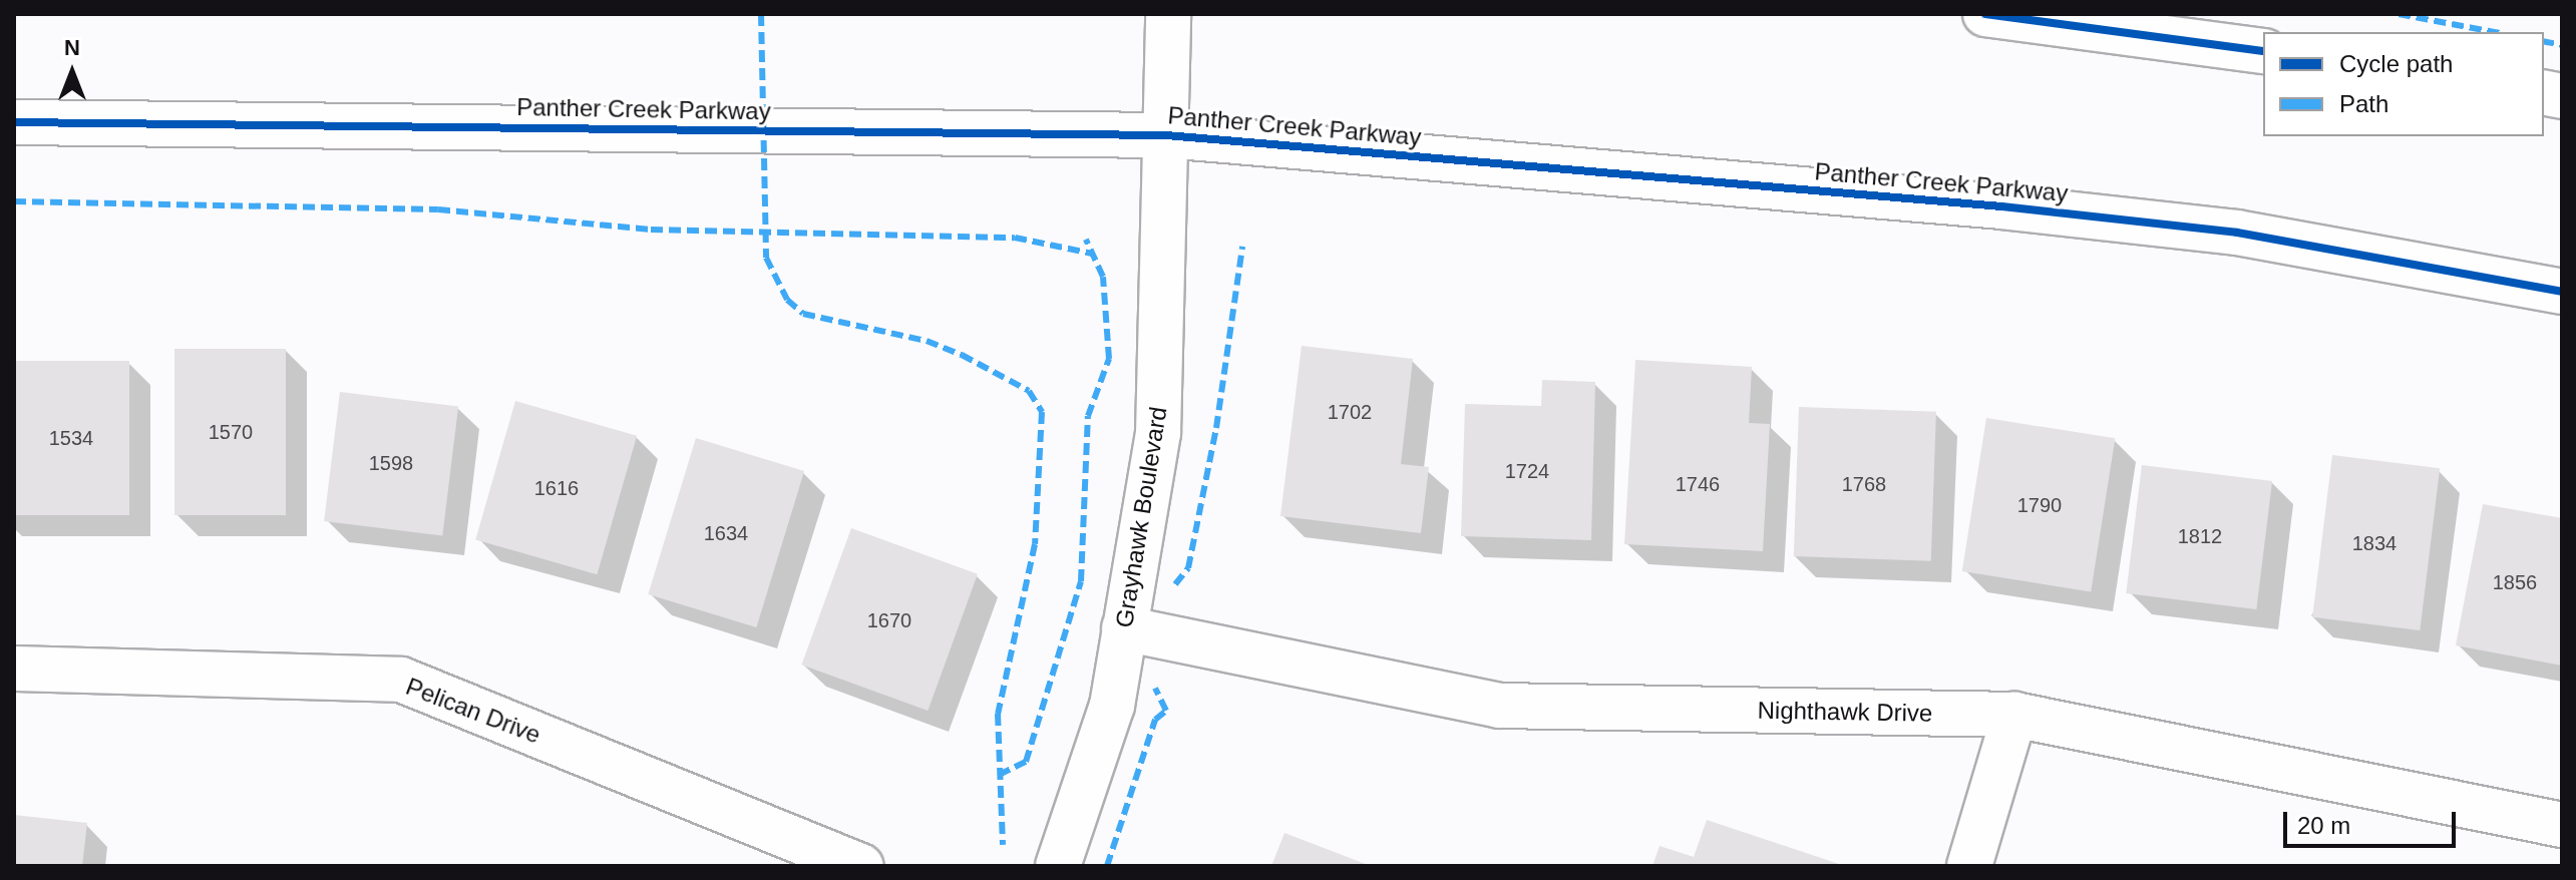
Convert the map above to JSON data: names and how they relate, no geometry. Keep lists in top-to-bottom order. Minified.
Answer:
{"streets":{"street":["Panther Creek Parkway","Grayhawk Boulevard","Pelican Drive","Nighthawk Drive"]},"crossings":[["Panther Creek Parkway","Grayhawk Boulevard"],["Grayhawk Boulevard","Nighthawk Drive"]],"house_numbers":["1702","1570","1534","1598","1724","1746","1768","1616","1790","1634","1812","1834","1856","1670"],"legend":["Cycle path","Path"],"scale_bar":"20 m","north":"top"}
